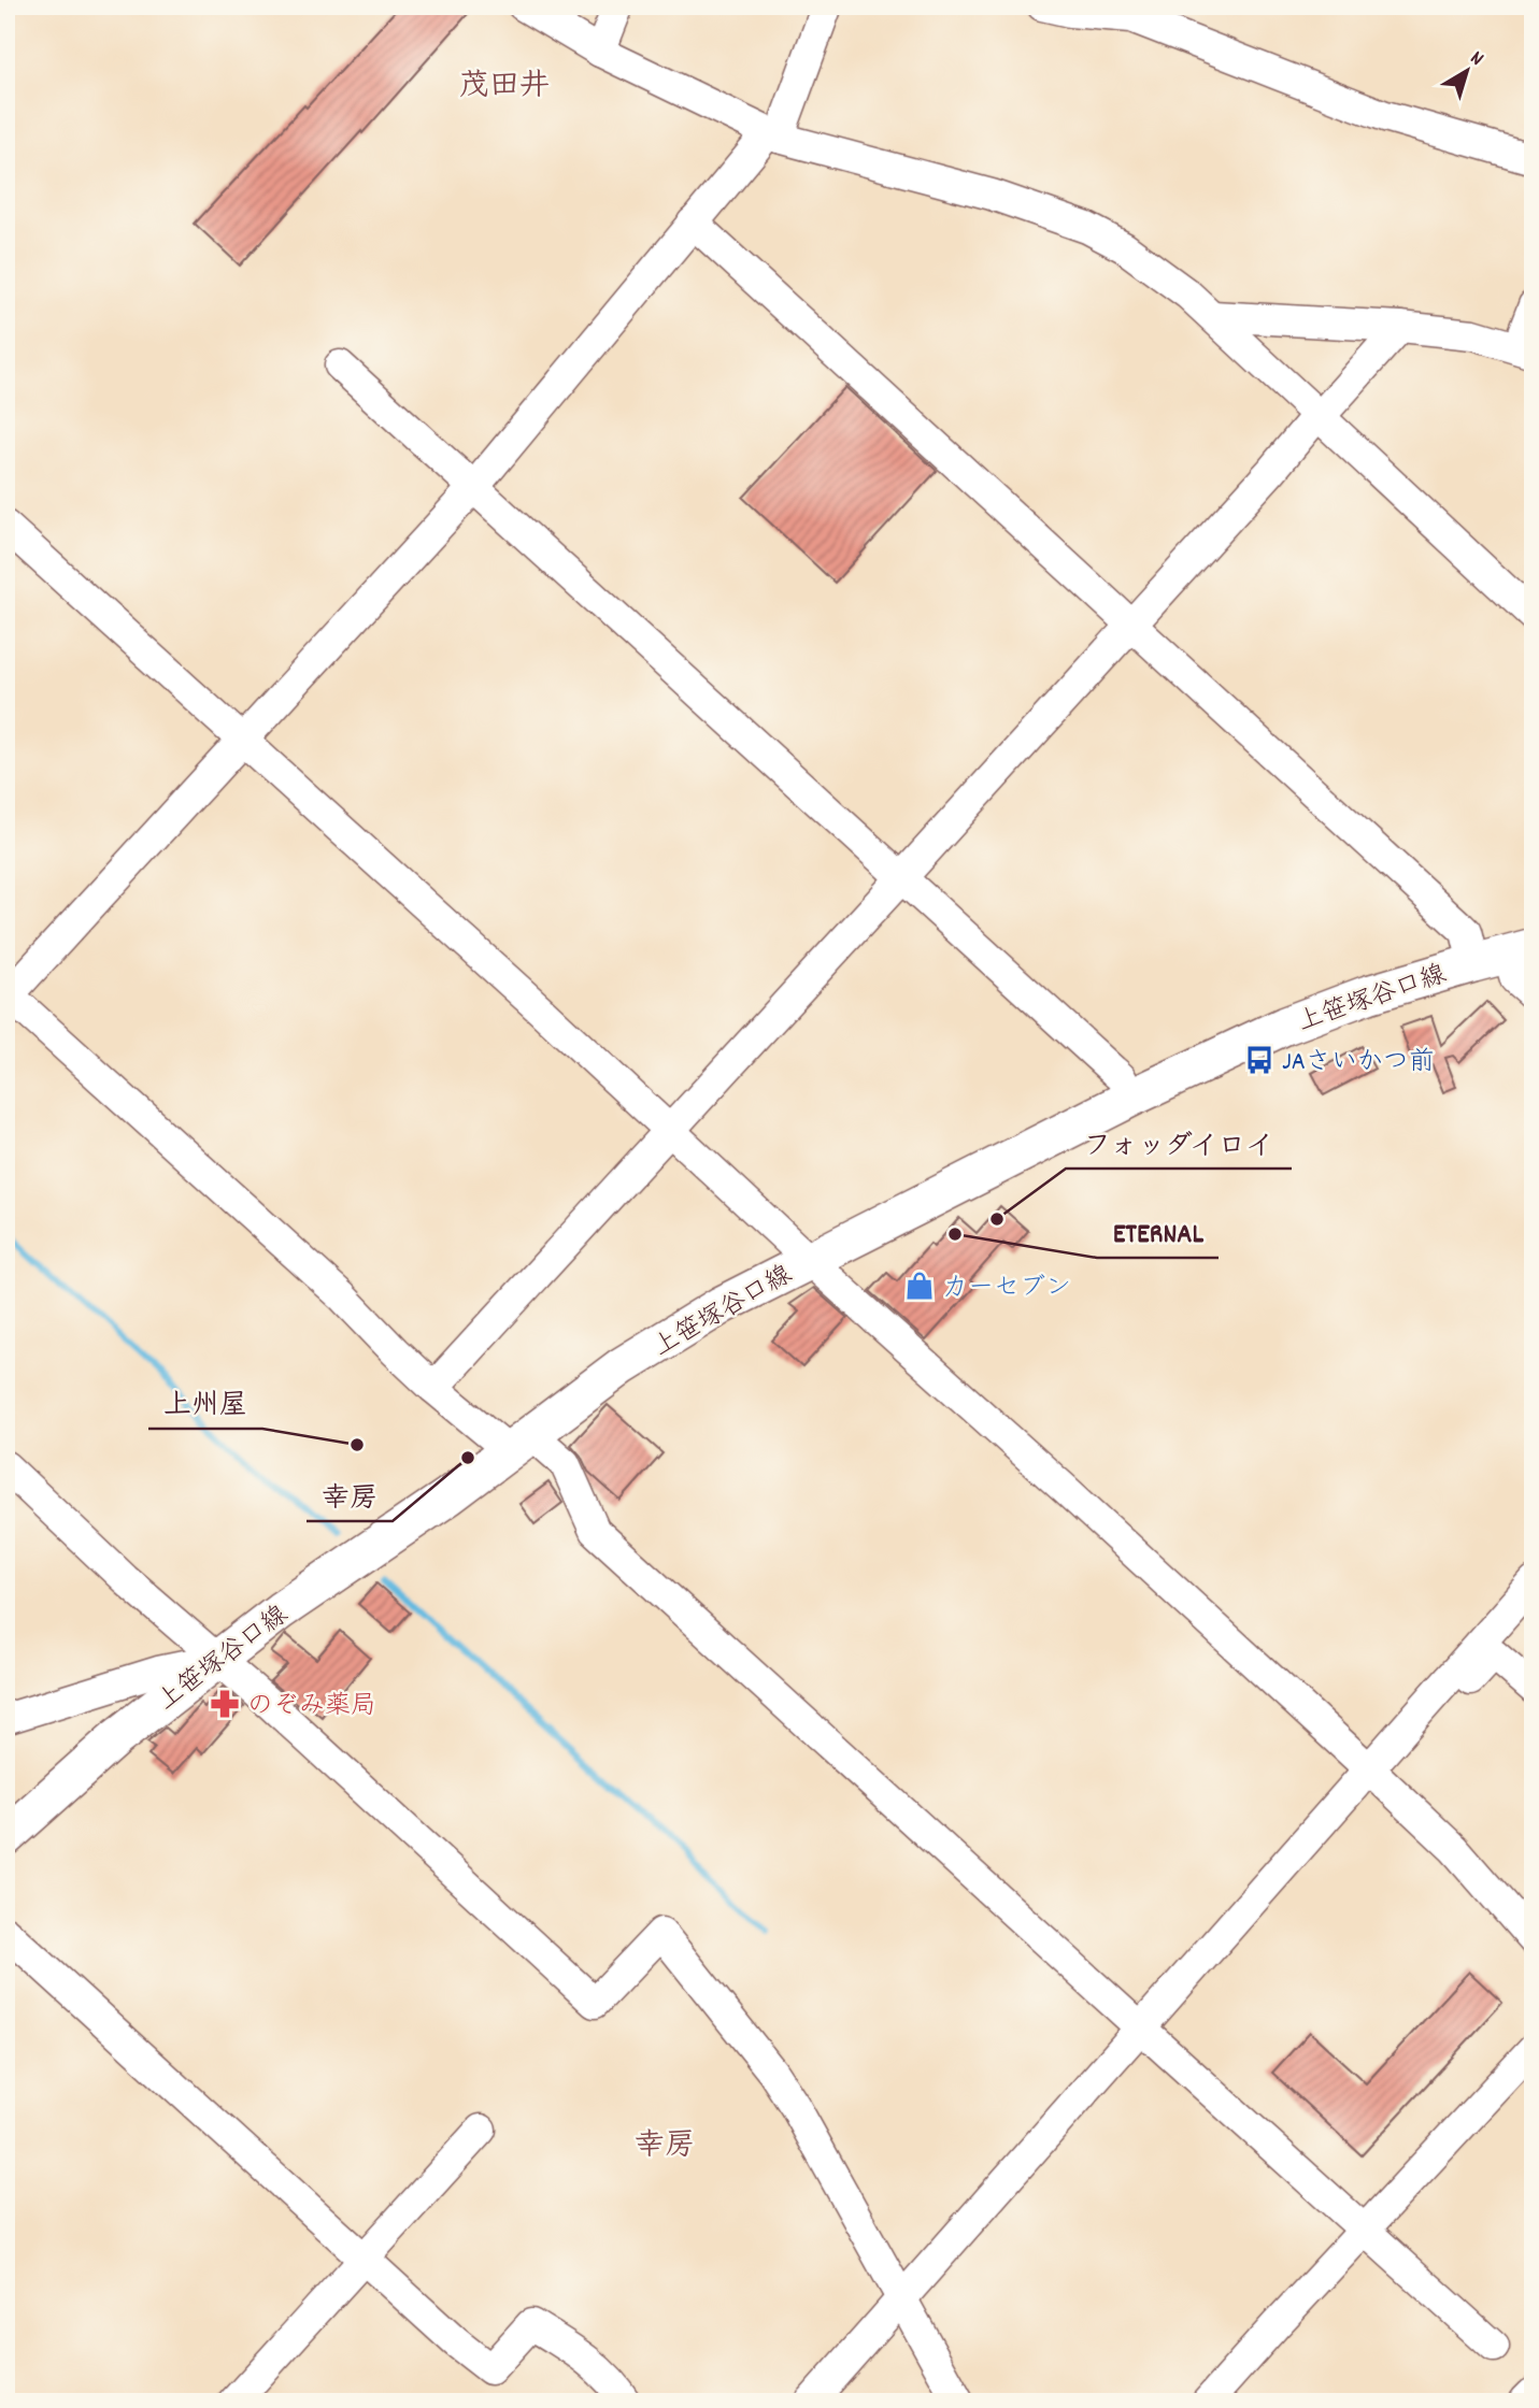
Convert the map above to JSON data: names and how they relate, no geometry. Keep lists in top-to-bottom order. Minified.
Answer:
{"streets":{"main road":["上笹塚谷口線"]},"districts":["茂田井","幸房"],"places":{"bus stop":["JAさいかつ前"],"other":["フォッダイロイ","ETERNAL","上州屋","幸房"],"shop":["カーセブン"],"pharmacy":["のぞみ薬局"]},"north":"top right"}
